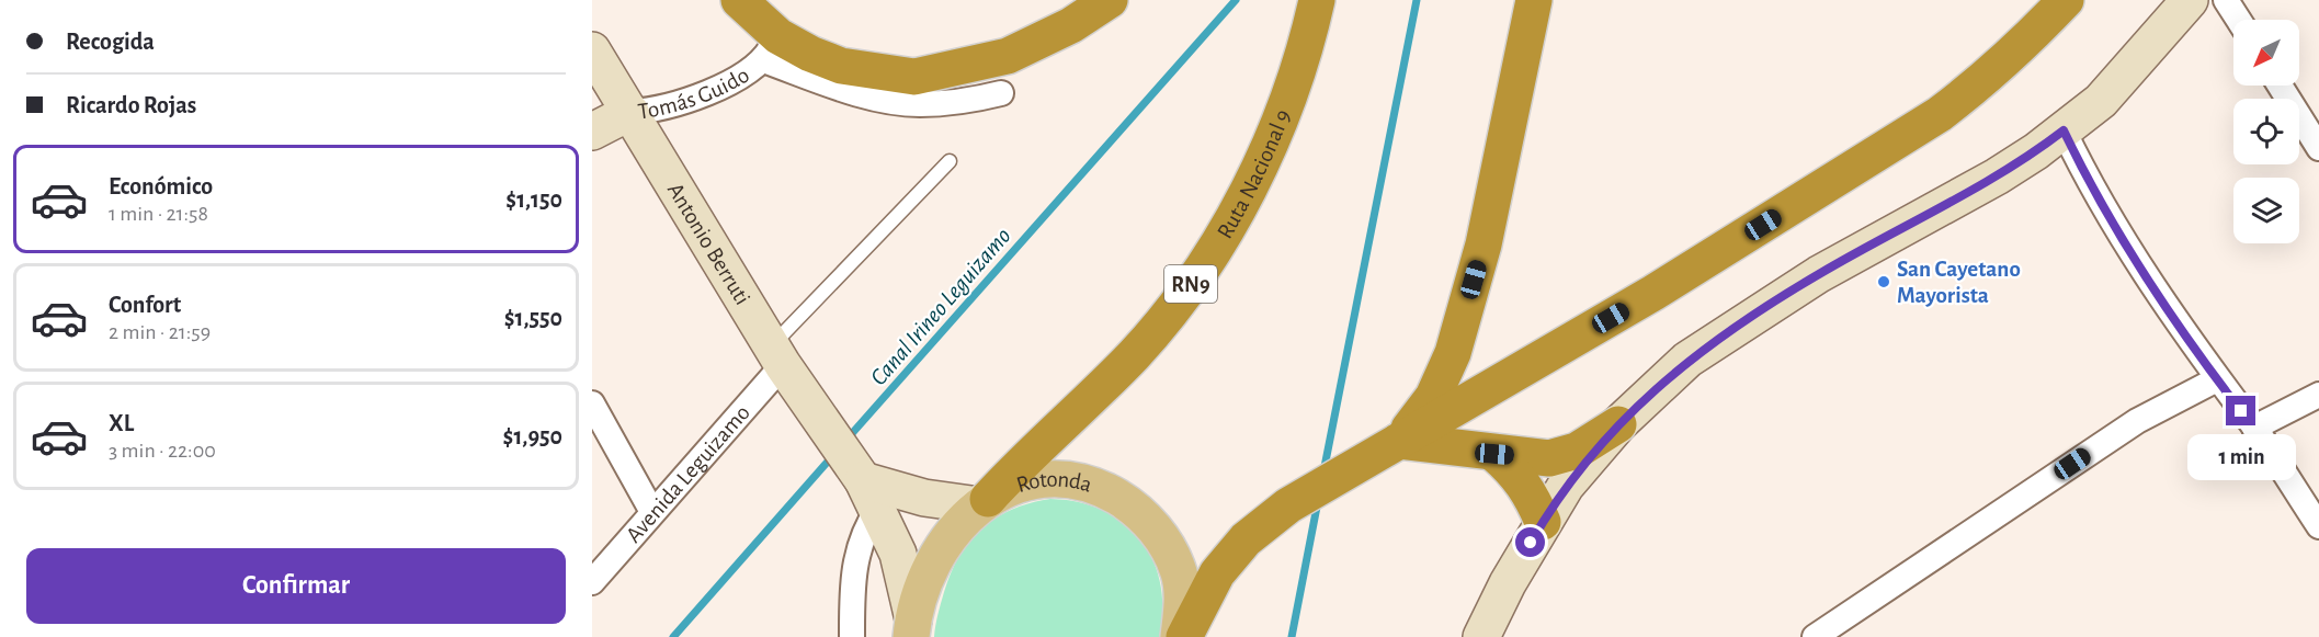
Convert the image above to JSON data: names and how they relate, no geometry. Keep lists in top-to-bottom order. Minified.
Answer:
{"streets":{"highway":["Ruta Nacional 9","RN9"],"main road":["Rotonda"],"street":["Tomás Guido","Antonio Berruti","Avenida Leguizamo"]},"crossings":[["Tomás Guido","Antonio Berruti"],["Ruta Nacional 9","Rotonda"],["Antonio Berruti","Avenida Leguizamo"],["Antonio Berruti","Rotonda"]],"water":["Canal Irineo Leguizamo"],"places":["San Cayetano Mayorista"],"north":"bottom left","page":{"banner":["Recogida","Ricardo Rojas"],"list":[{"name":"Económico","note":"1 min · 21:58","value":"$1,150"},{"name":"Confort","note":"2 min · 21:59","value":"$1,550"},{"name":"XL","note":"3 min · 22:00","value":"$1,950"}],"bubble":"1 min","buttons":"Confirmar"}}
